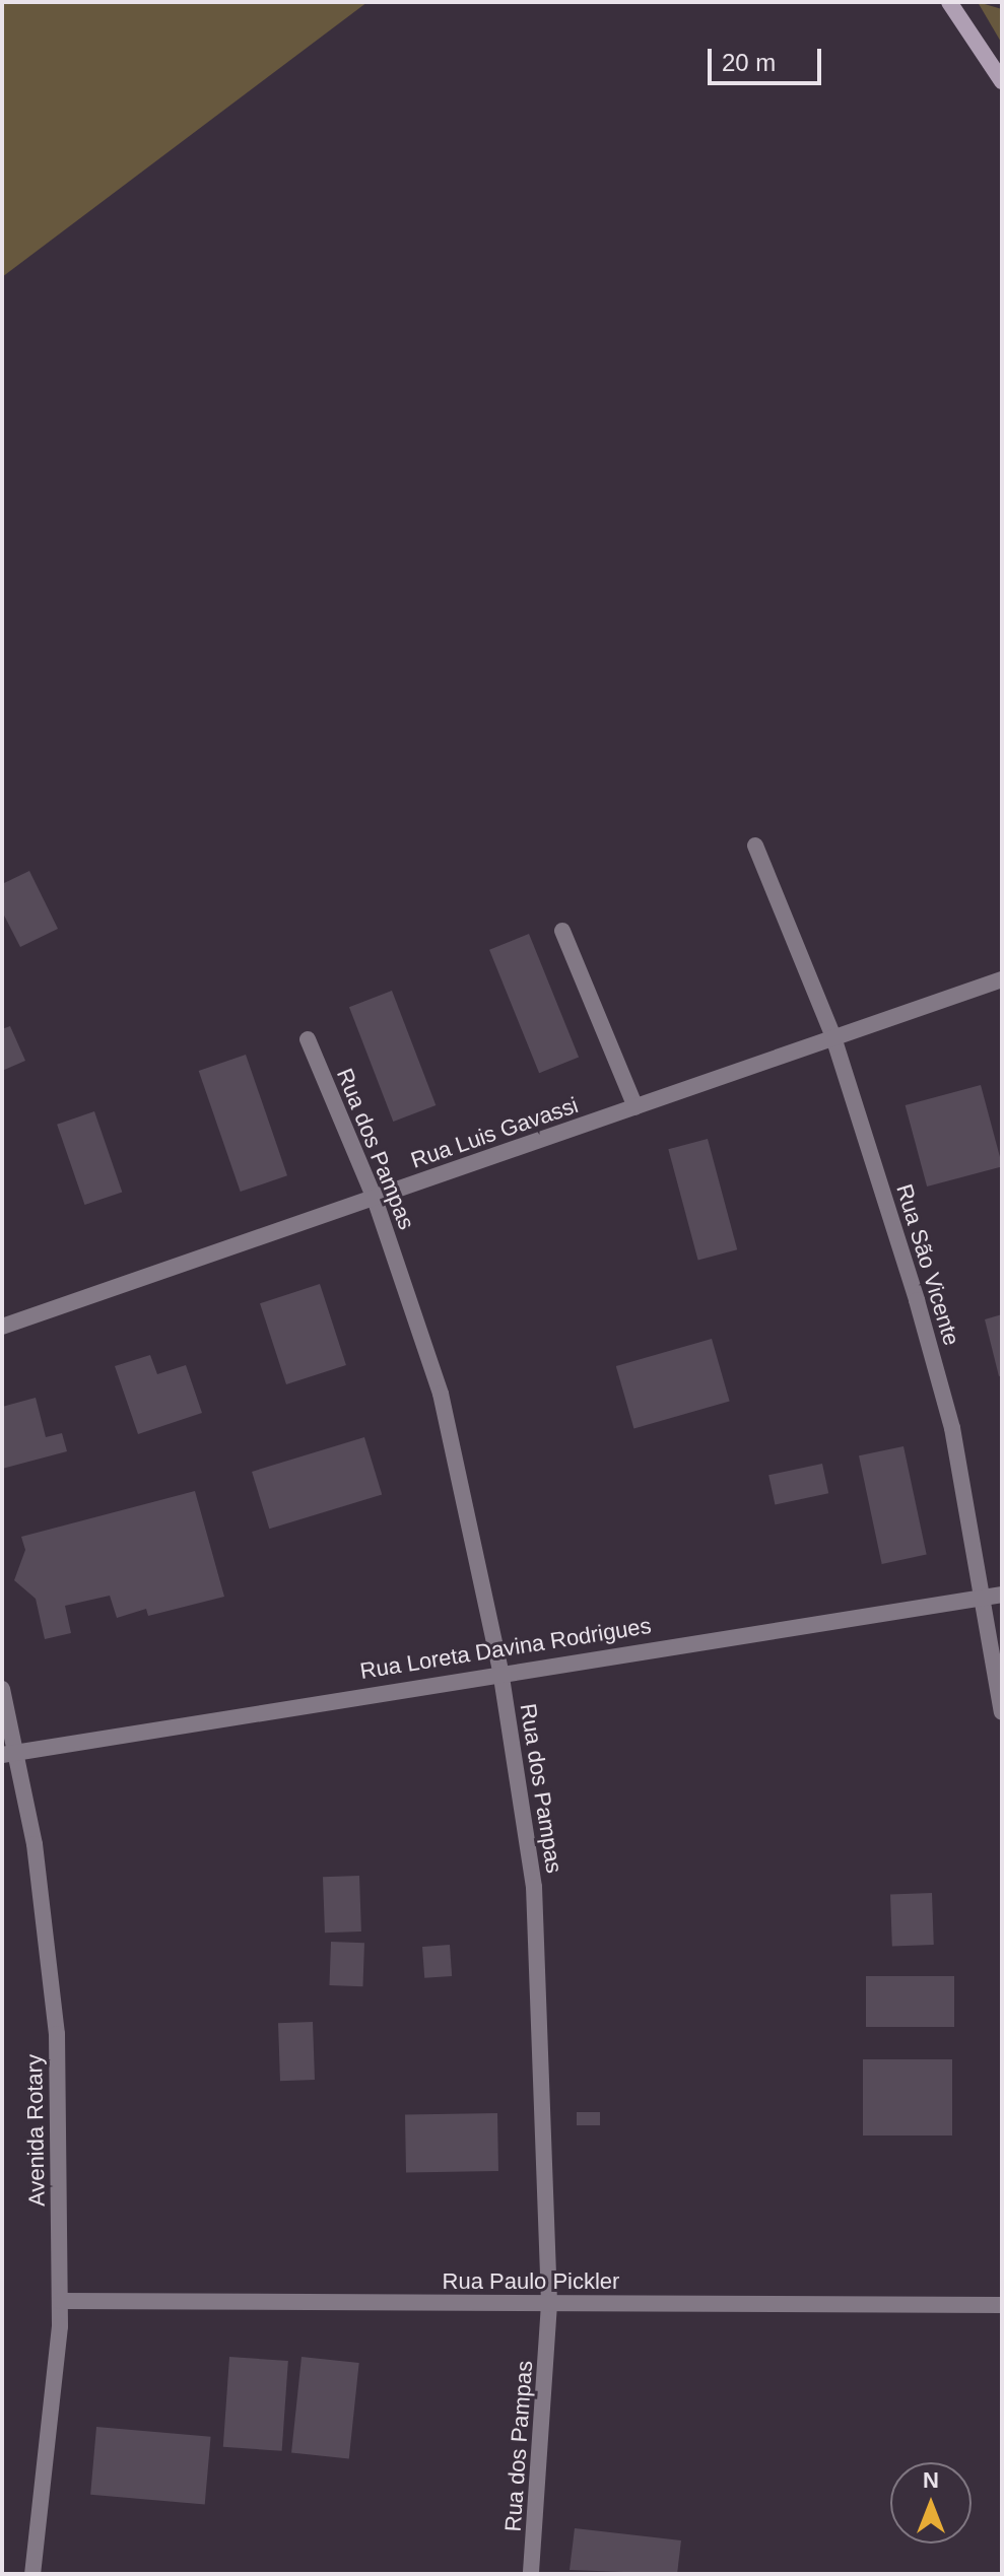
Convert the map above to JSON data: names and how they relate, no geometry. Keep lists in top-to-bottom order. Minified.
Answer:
{"streets":{"street":["Rua Luis Gavassi","Rua dos Pampas","Rua São Vicente","Rua Loreta Davina Rodrigues","Avenida Rotary","Rua Paulo Pickler"]},"crossings":[["Rua Luis Gavassi","Rua dos Pampas"],["Rua Luis Gavassi","Rua São Vicente"],["Rua dos Pampas","Rua Loreta Davina Rodrigues"],["Rua dos Pampas","Rua Paulo Pickler"],["Rua São Vicente","Rua Loreta Davina Rodrigues"],["Rua Loreta Davina Rodrigues","Avenida Rotary"],["Avenida Rotary","Rua Paulo Pickler"]],"scale_bar":"20 m","north":"top"}
